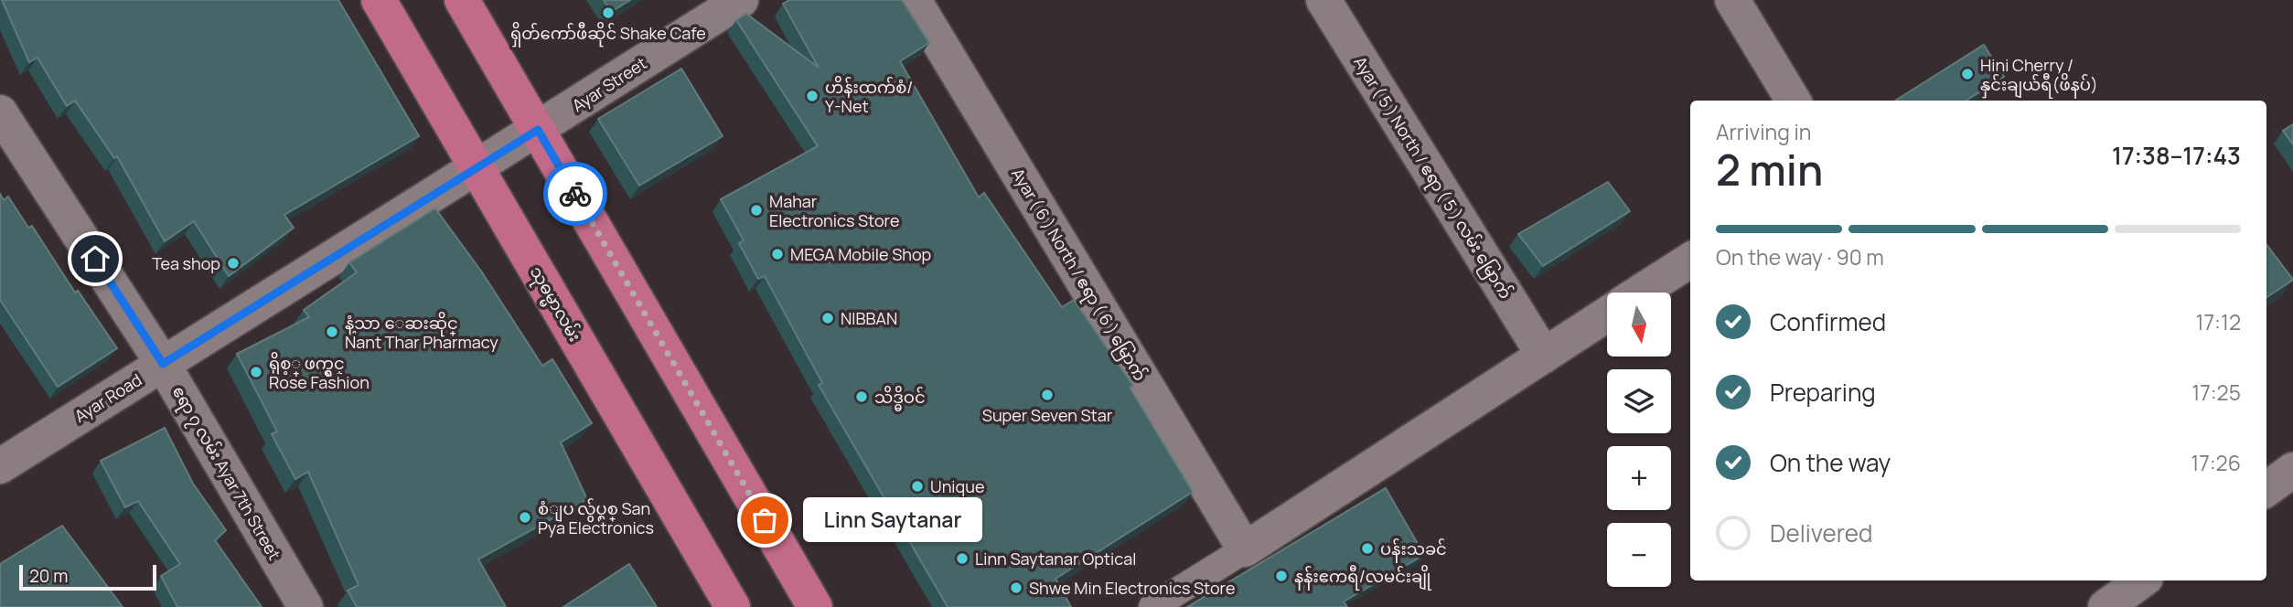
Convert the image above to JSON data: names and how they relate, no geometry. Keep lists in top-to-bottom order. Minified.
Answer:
{"streets":{"main road":["သုဓမ္မာလမ်း"],"street":["Ayar Street","Ayar ( 5 ) North / ဧရာ ( 5 ) လမ်း မြောက်","Ayar ( 6 ) North / ဧရာ ( 6 ) မြောက်","Ayar Road","ဧရာ ၇ လမ်း Ayar 7th Street"]},"crossings":[["Ayar Street","သုဓမ္မာလမ်း"],["Ayar Street","Ayar Road"],["သုဓမ္မာလမ်း","Ayar Road"],["Ayar Road","ဧရာ ၇ လမ်း Ayar 7th Street"]],"places":["ရှိတ်ကော်ဖီဆိုင် Shake Cafe","Hini Cherry / နှင်းချယ်ရီ(ဖိနပ်)","ဟိန်းထက်စံ/ Y-Net","Mahar Electronics Store","MEGA Mobile Shop","Tea shop","NIBBAN","နံ့သာ ေဆးဆိုင္ Nant Thar Pharmacy","ရိုစ့္ ဖက္ရွင္ Rose Fashion","Super Seven Star","သိဒ္ဓိဝင်","Unique","စံျပ လ်ွပ္စစ္ San Pya Electronics","Linn Saytanar","ပန်းသခင်","Linn Saytanar Optical","နန်းဧကရီ/လမင်းချို","Shwe Min Electronics Store"],"scale_bar":"20 m","north":"bottom","page":{"heading":["2 min","Arriving in","17:38–17:43"],"bar":"On the way · 90 m","list":[["Confirmed","17:12"],["Preparing","17:25"],["On the way","17:26"],"Delivered"],"map_buttons":["+","−"],"bubble":"Linn Saytanar","scale":"20 m"}}
